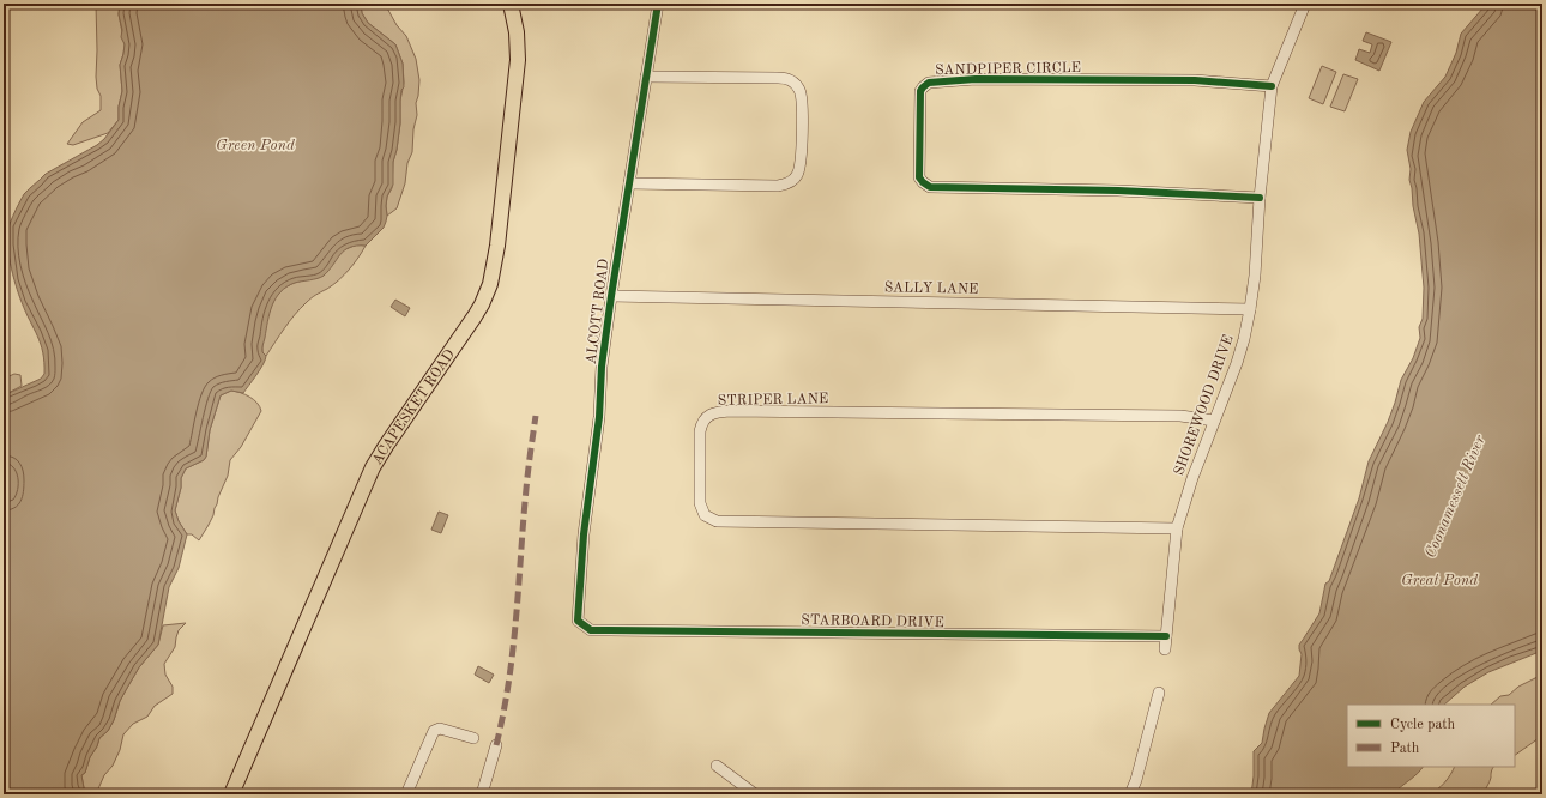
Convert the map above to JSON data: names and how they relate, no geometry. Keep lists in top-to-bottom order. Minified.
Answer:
{"streets":{"main road":["ACAPESKET ROAD"],"street":["SANDPIPER CIRCLE","SALLY LANE","ALCOTT ROAD","STRIPER LANE","SHOREWOOD DRIVE","STARBOARD DRIVE"]},"crossings":[["SANDPIPER CIRCLE","SHOREWOOD DRIVE"],["SALLY LANE","ALCOTT ROAD"],["SALLY LANE","SHOREWOOD DRIVE"],["ALCOTT ROAD","STARBOARD DRIVE"],["STRIPER LANE","SHOREWOOD DRIVE"],["SHOREWOOD DRIVE","STARBOARD DRIVE"]],"water":["Green Pond","Coonamessett River","Great Pond"],"legend":["Cycle path","Path"]}
